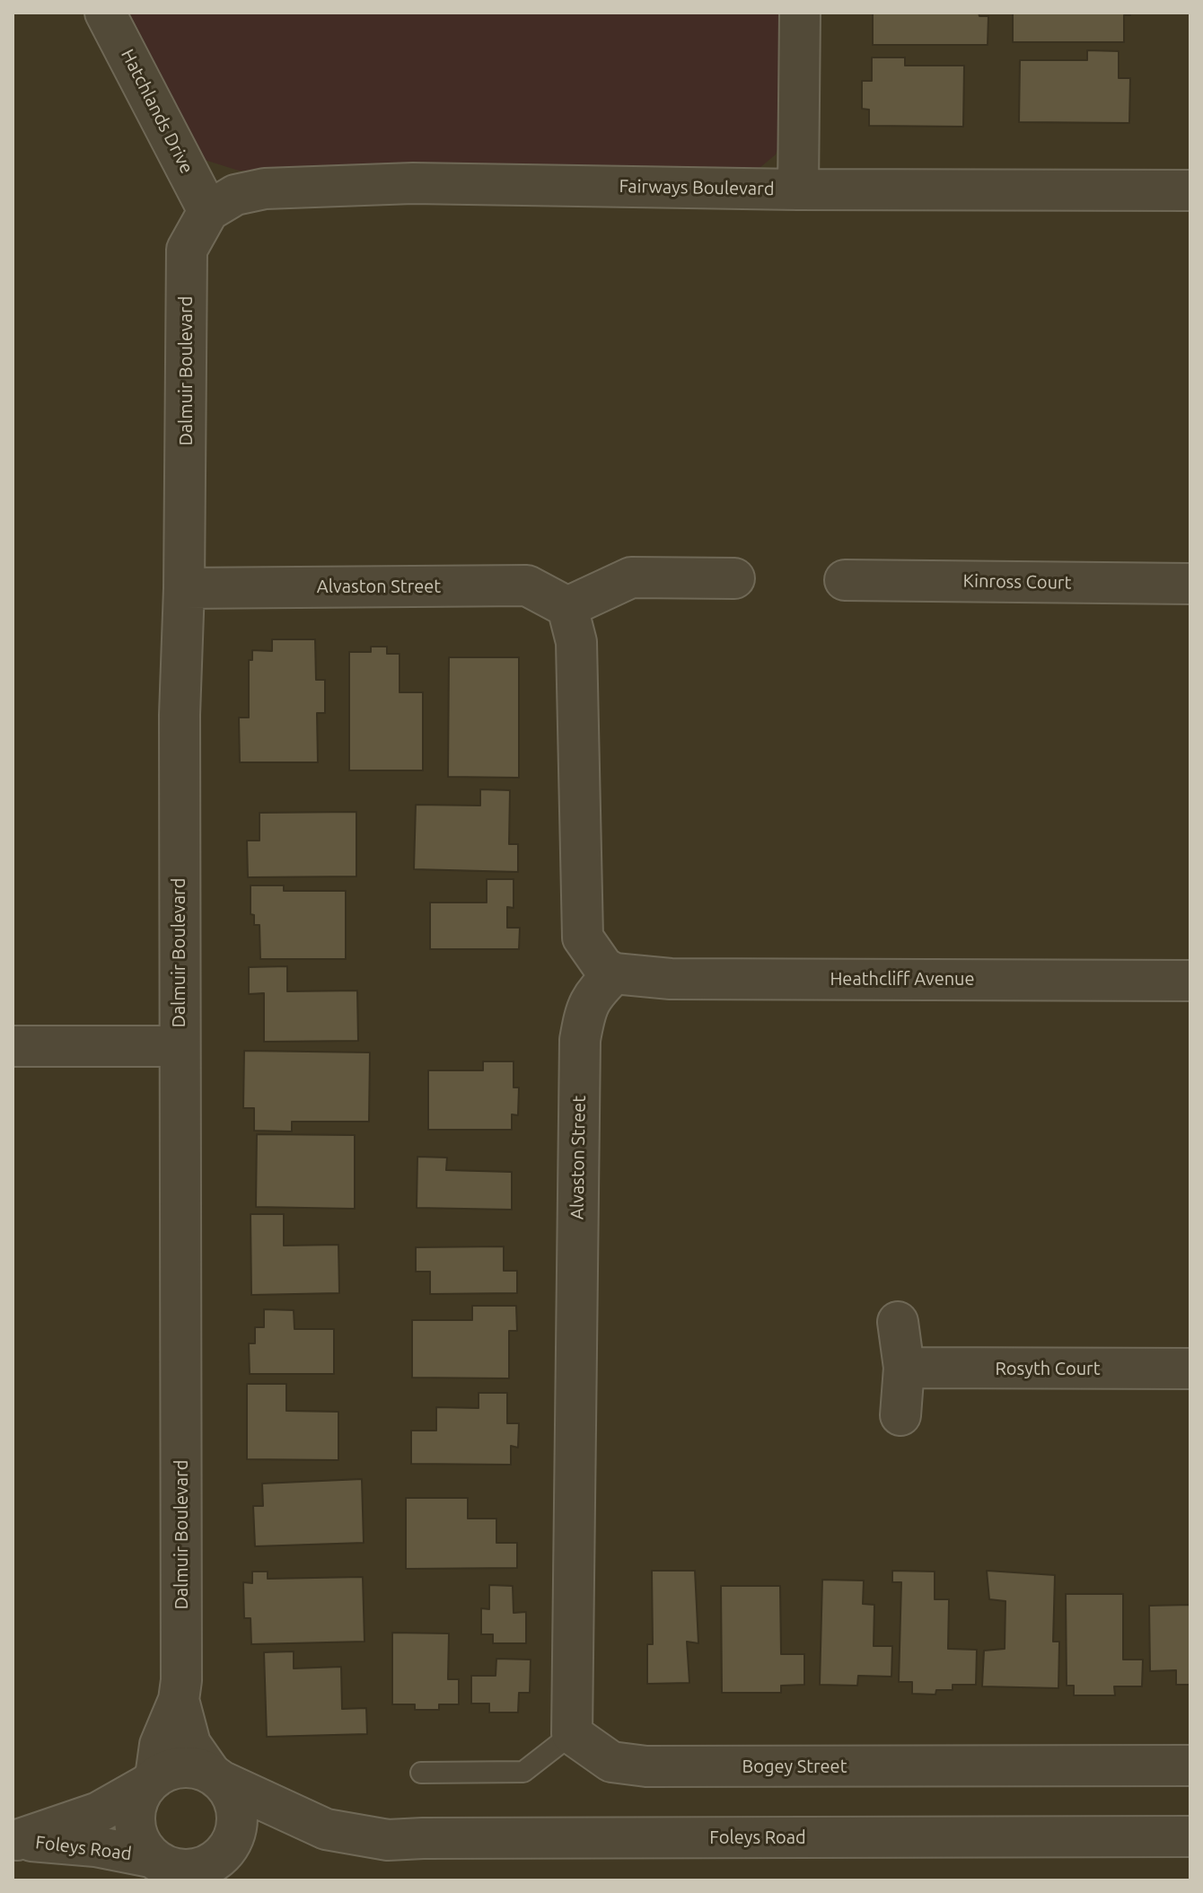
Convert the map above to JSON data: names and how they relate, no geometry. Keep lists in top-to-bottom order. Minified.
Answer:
{"streets":{"street":["Hatchlands Drive","Fairways Boulevard","Dalmuir Boulevard","Kinross Court","Alvaston Street","Heathcliff Avenue","Rosyth Court","Bogey Street","Foleys Road"]},"crossings":[["Hatchlands Drive","Fairways Boulevard"],["Hatchlands Drive","Dalmuir Boulevard"],["Fairways Boulevard","Dalmuir Boulevard"],["Dalmuir Boulevard","Alvaston Street"],["Dalmuir Boulevard","Foleys Road"],["Alvaston Street","Heathcliff Avenue"],["Alvaston Street","Bogey Street"]]}
